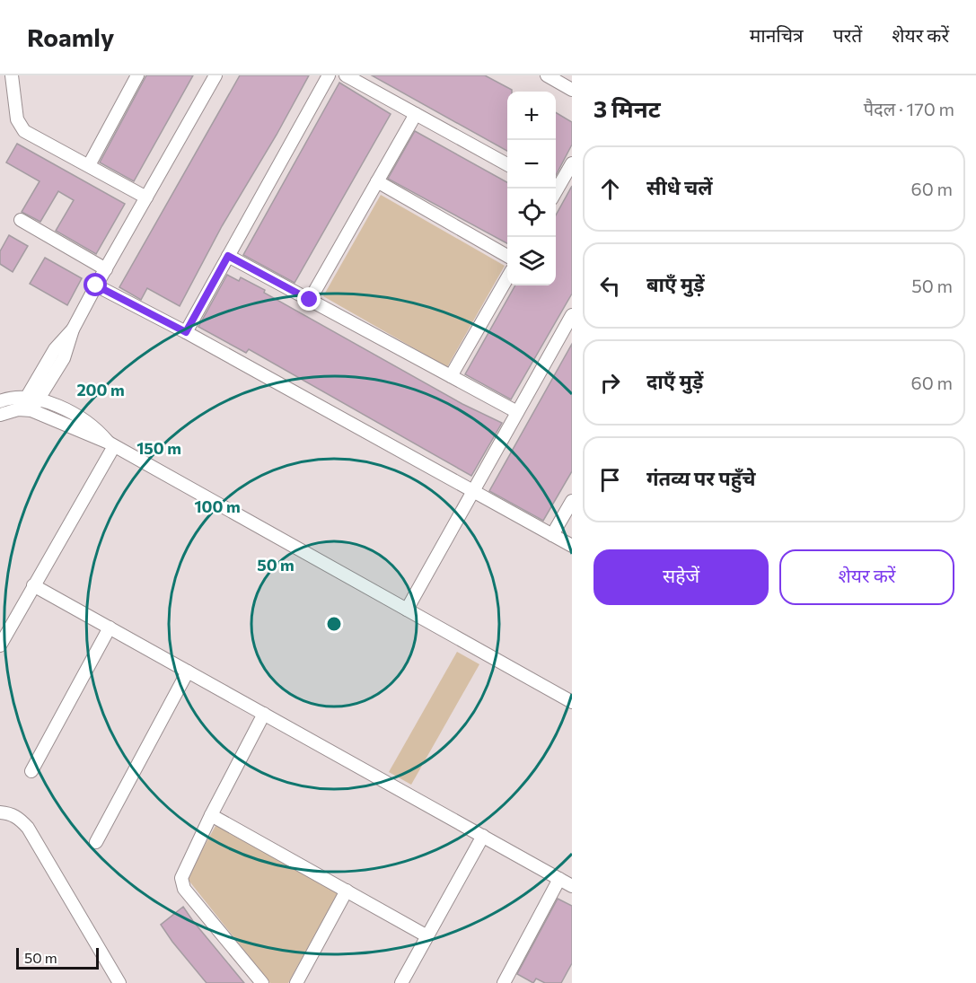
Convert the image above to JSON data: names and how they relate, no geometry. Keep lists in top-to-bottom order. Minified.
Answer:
{"scale_bar":"50 m","page":{"header":"Roamly","nav":["मानचित्र","परतें","शेयर करें"],"heading":["3 मिनट","पैदल · 170 m"],"map_buttons":["+","−"],"list":[["सीधे चलें","60 m"],["बाएँ मुड़ें","50 m"],["दाएँ मुड़ें","60 m"],"गंतव्य पर पहुँचे"],"buttons":["सहेजें","शेयर करें"],"scale":"50 m"},"rings":["200 m","150 m","100 m","50 m"]}
